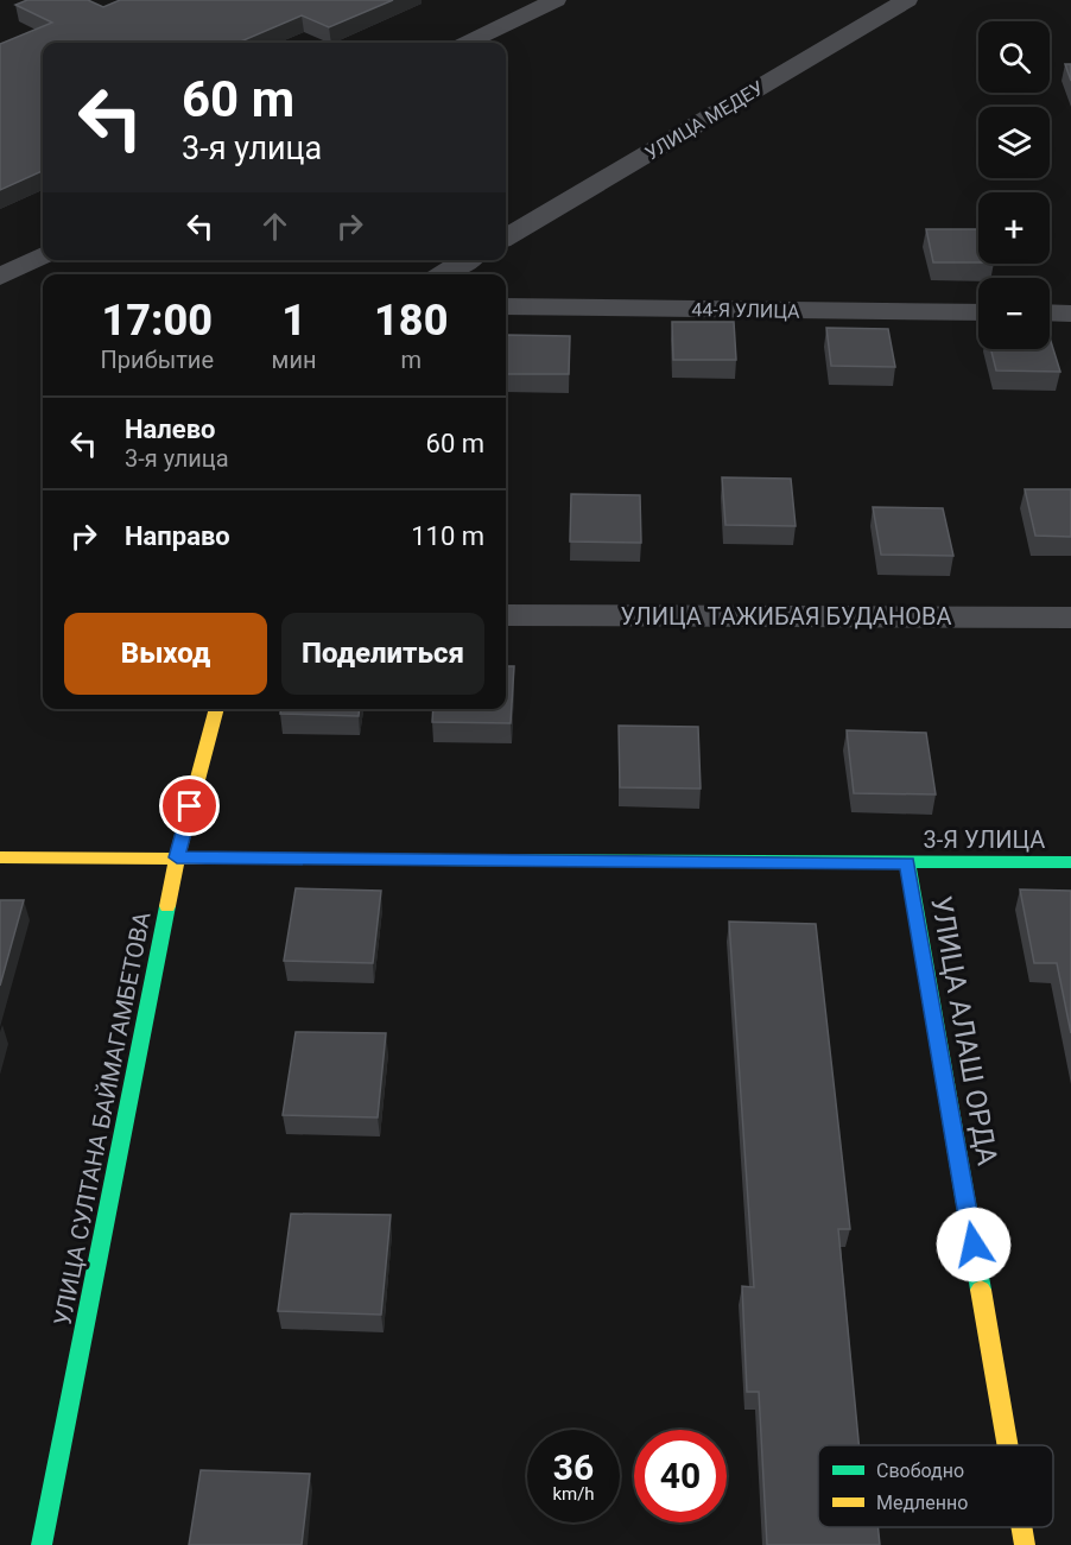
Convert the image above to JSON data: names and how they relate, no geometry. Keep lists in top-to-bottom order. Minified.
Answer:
{"streets":{"street":["УЛИЦА МЕДЕУ","44-Я УЛИЦА","УЛИЦА ТАЖИБАЯ БУДАНОВА","3-Я УЛИЦА","УЛИЦА АЛАШ ОРДА","УЛИЦА СУЛТАНА БАЙМАГАМБЕТОВА"]},"crossings":[["3-Я УЛИЦА","УЛИЦА АЛАШ ОРДА"],["3-Я УЛИЦА","УЛИЦА СУЛТАНА БАЙМАГАМБЕТОВА"]],"legend":["Свободно","Медленно"],"page":{"map_buttons":["+","−"],"turn":["60 m","3-я улица"],"eta":["17:00","Прибытие","1","мин","180","m"],"list":[{"name":"Налево","note":"3-я улица","value":"60 m"},{"name":"Направо","value":"110 m"}],"buttons":["Выход","Поделиться"],"speed":"36 km/h","limit":"40"}}
